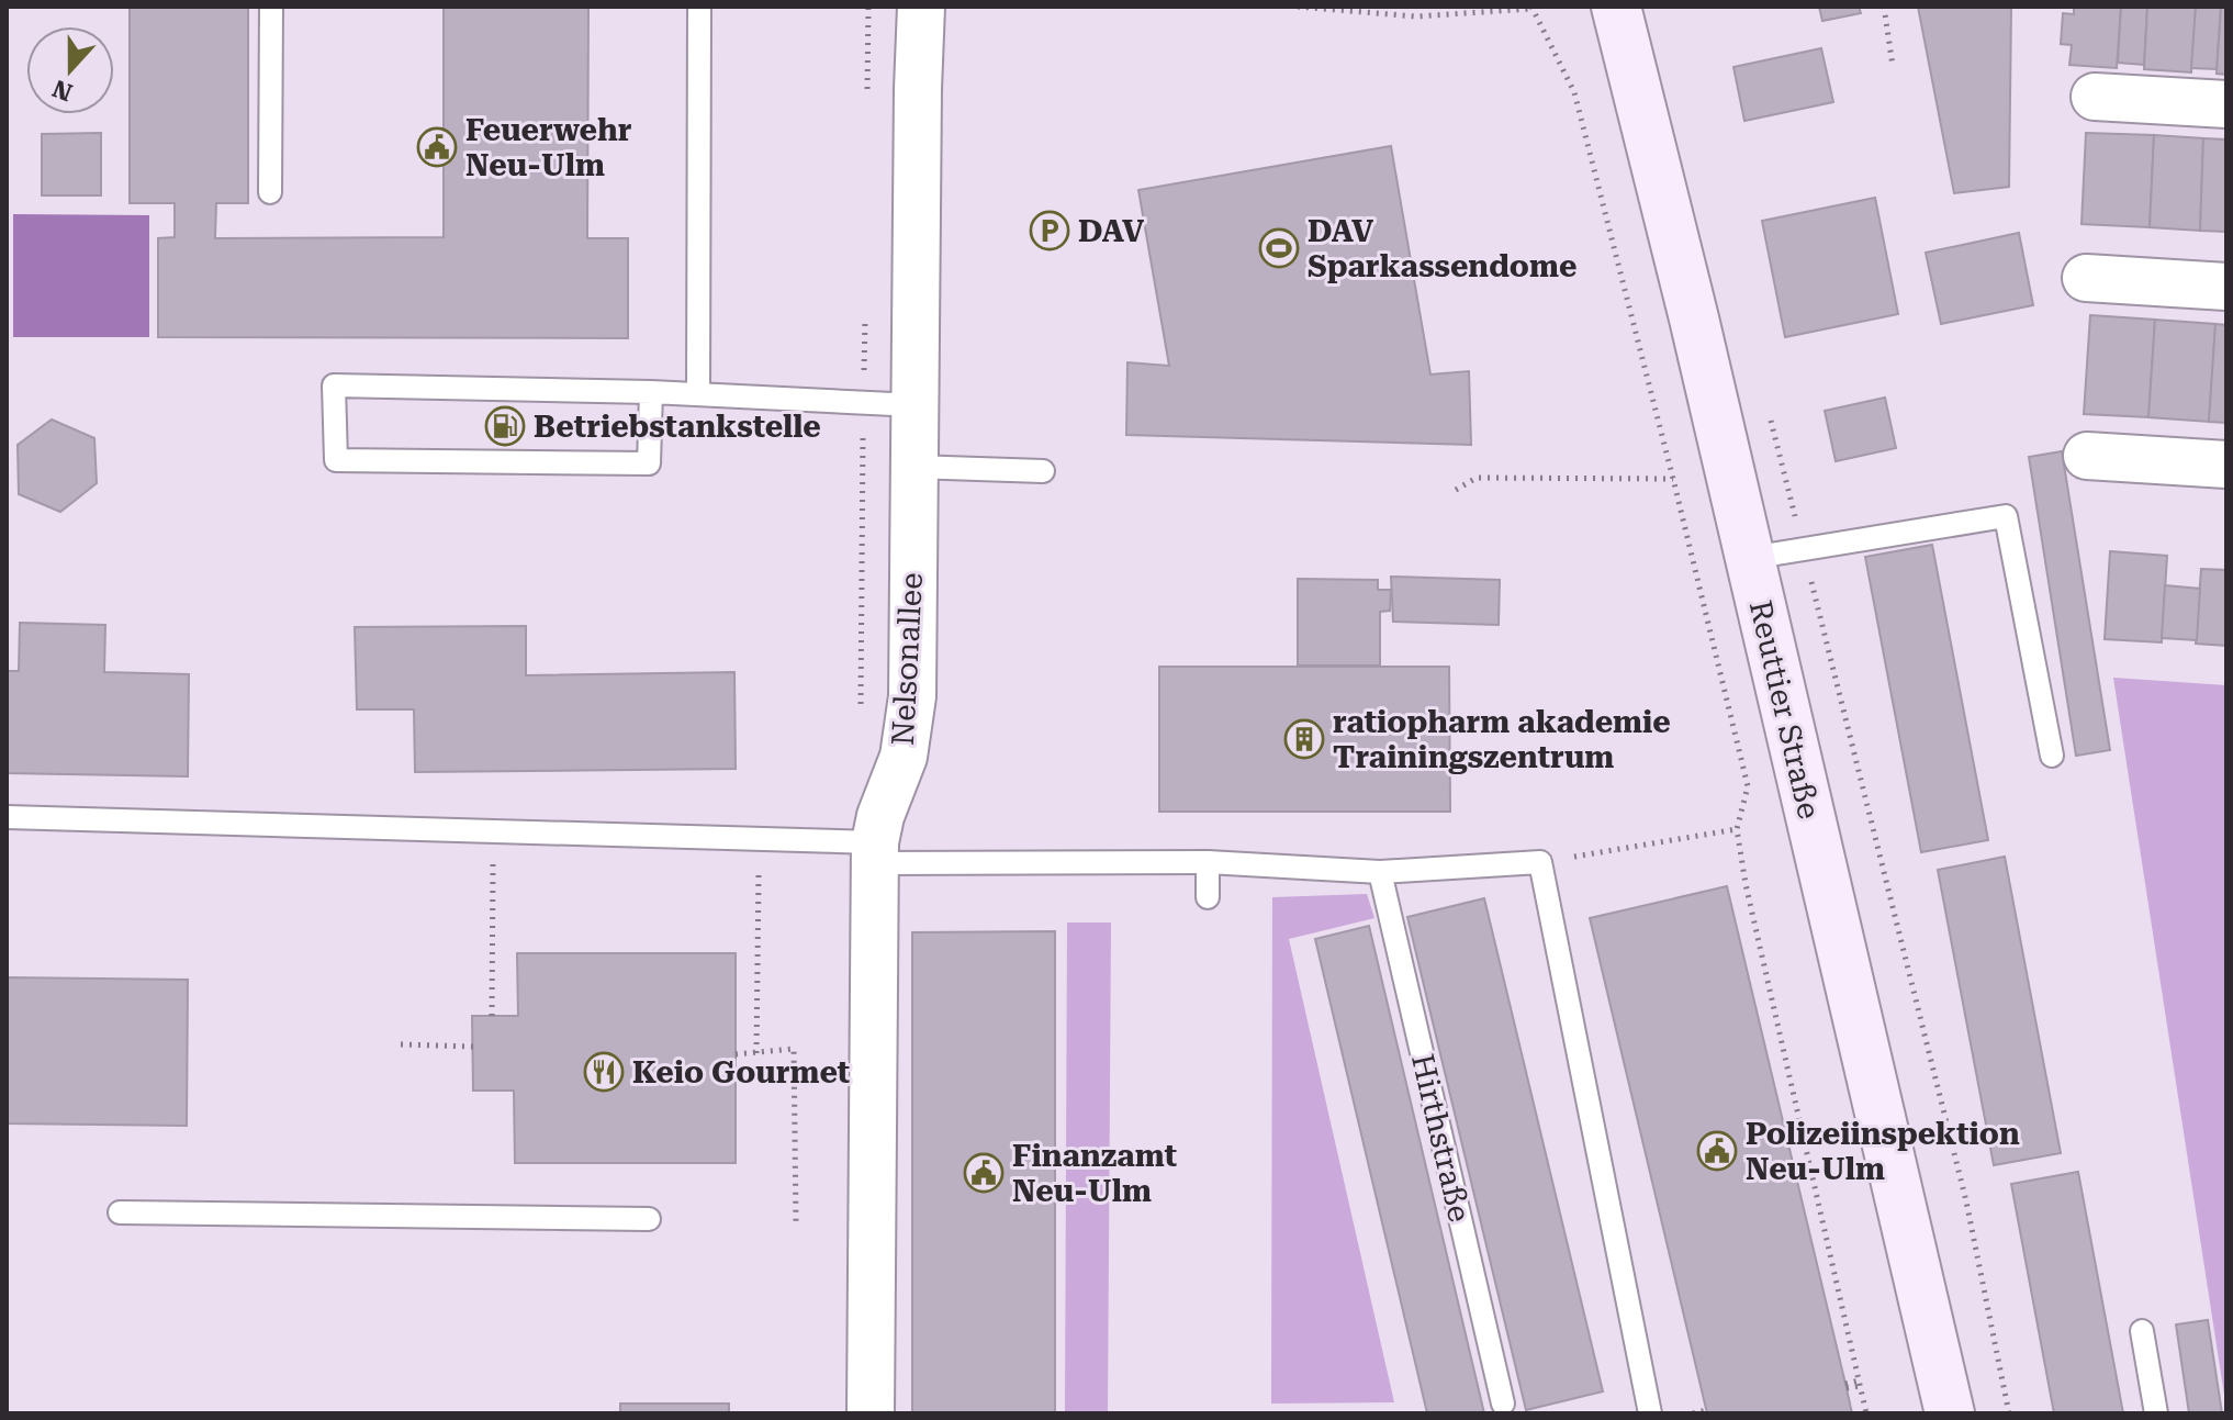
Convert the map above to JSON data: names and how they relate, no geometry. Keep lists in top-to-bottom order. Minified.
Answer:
{"streets":{"main road":["Reuttier Straße"],"street":["Nelsonallee"],"lane":["Hirthstraße"]},"places":{"public building":["Feuerwehr Neu-Ulm","Polizeiinspektion Neu-Ulm","Finanzamt Neu-Ulm"],"parking":["DAV"],"sports":["DAV Sparkassendome"],"fuel station":["Betriebstankstelle"],"building":["ratiopharm akademie Trainingszentrum"],"restaurant":["Keio Gourmet"]},"north":"bottom"}
